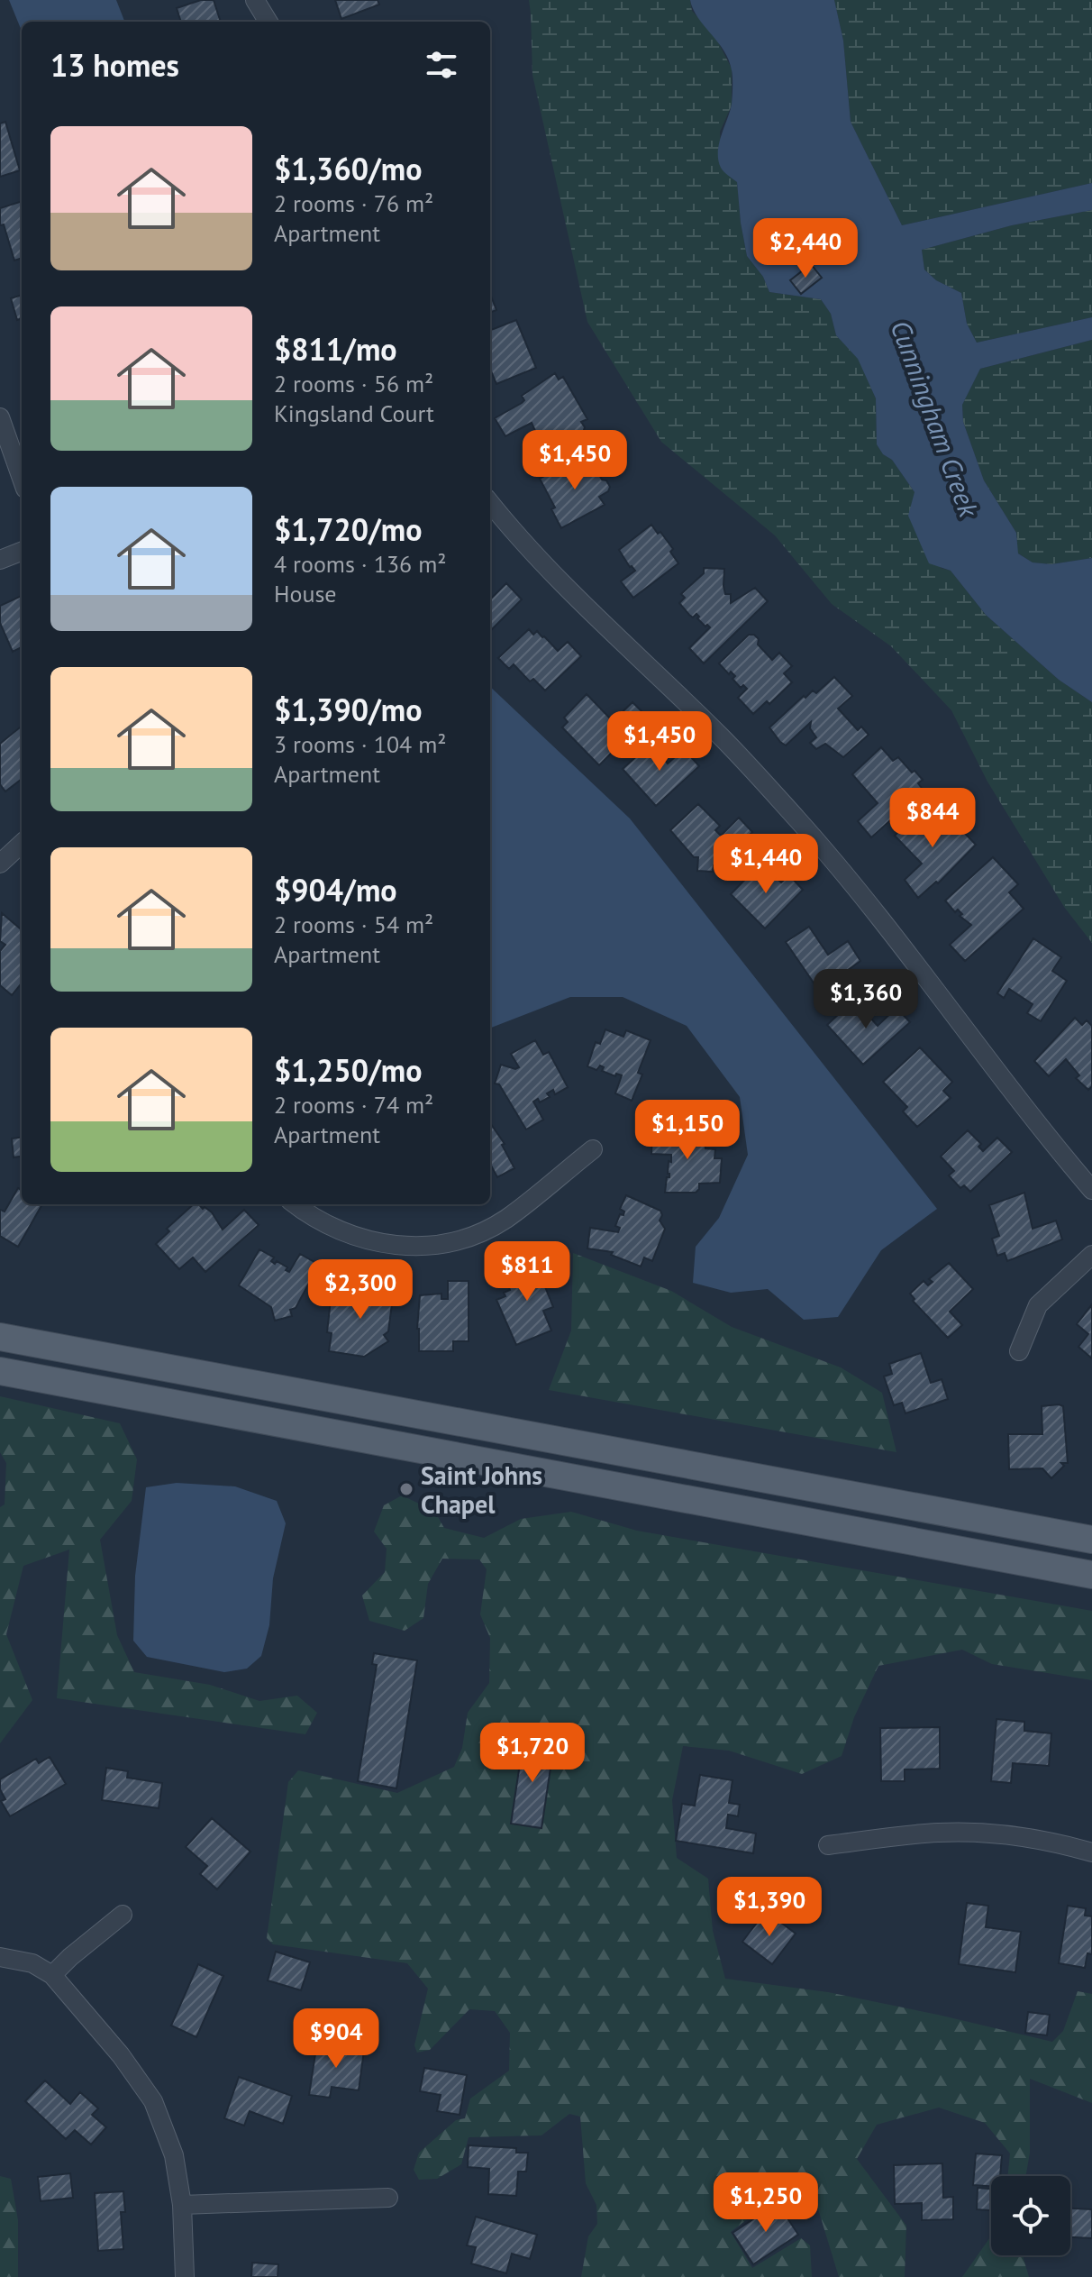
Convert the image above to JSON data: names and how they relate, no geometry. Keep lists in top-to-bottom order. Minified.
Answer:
{"water":["Cunningham Creek"],"places":["Saint Johns Chapel"],"page":{"heading":"13 homes","list":[{"name":"$1,360/mo","note":"2 rooms · 76 m² · Apartment"},{"name":"$811/mo","note":"2 rooms · 56 m² · Kingsland Court"},{"name":"$1,720/mo","note":"4 rooms · 136 m² · House"},{"name":"$1,390/mo","note":"3 rooms · 104 m² · Apartment"},{"name":"$904/mo","note":"2 rooms · 54 m² · Apartment"},{"name":"$1,250/mo","note":"2 rooms · 74 m² · Apartment"}],"price":["$2,440","$1,450","$1,450","$844","$1,440","$1,360","$1,150","$811","$2,300","$1,720","$1,390","$904","$1,250"]}}
